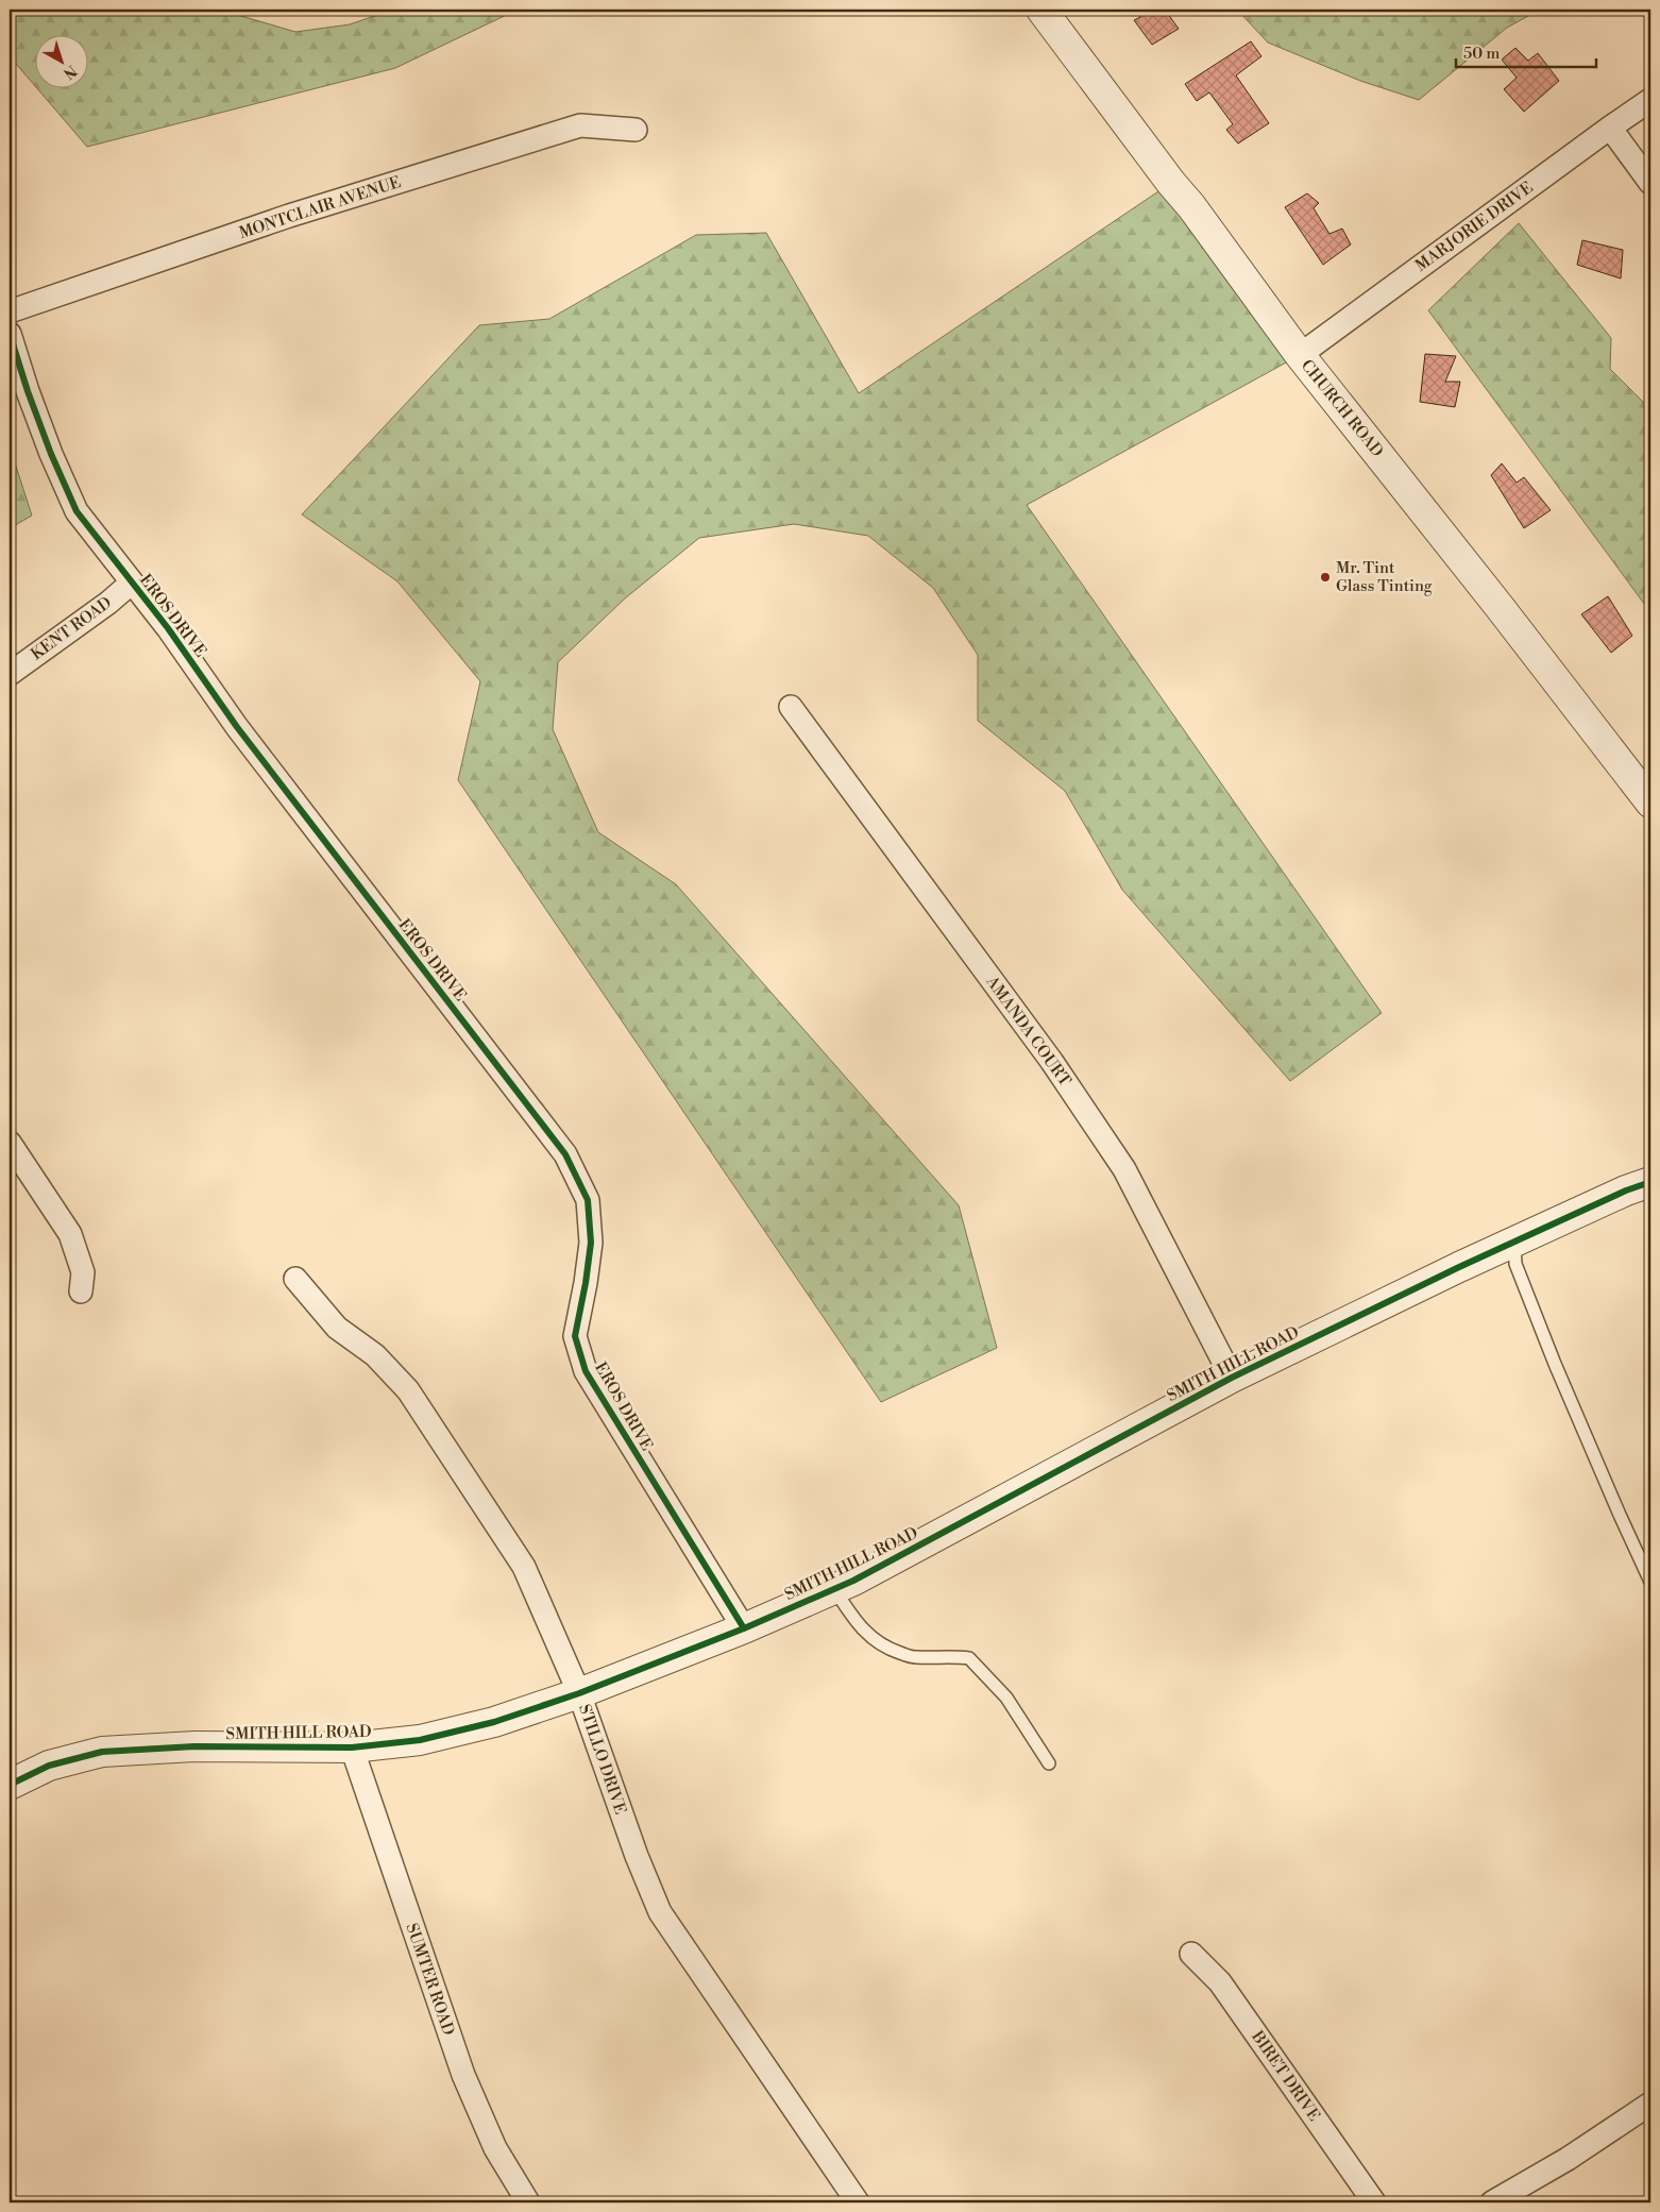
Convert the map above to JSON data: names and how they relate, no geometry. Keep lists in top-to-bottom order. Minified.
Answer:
{"streets":{"street":["MONTCLAIR AVENUE","MARJORIE DRIVE","CHURCH ROAD","EROS DRIVE","KENT ROAD","AMANDA COURT","SMITH HILL ROAD","STILLO DRIVE","SUMTER ROAD","BIRET DRIVE"]},"crossings":[["MARJORIE DRIVE","CHURCH ROAD"],["EROS DRIVE","KENT ROAD"],["EROS DRIVE","SMITH HILL ROAD"],["AMANDA COURT","SMITH HILL ROAD"],["SMITH HILL ROAD","STILLO DRIVE"],["SMITH HILL ROAD","SUMTER ROAD"]],"places":["Mr. Tint Glass Tinting"],"scale_bar":"50 m","north":"bottom right"}
